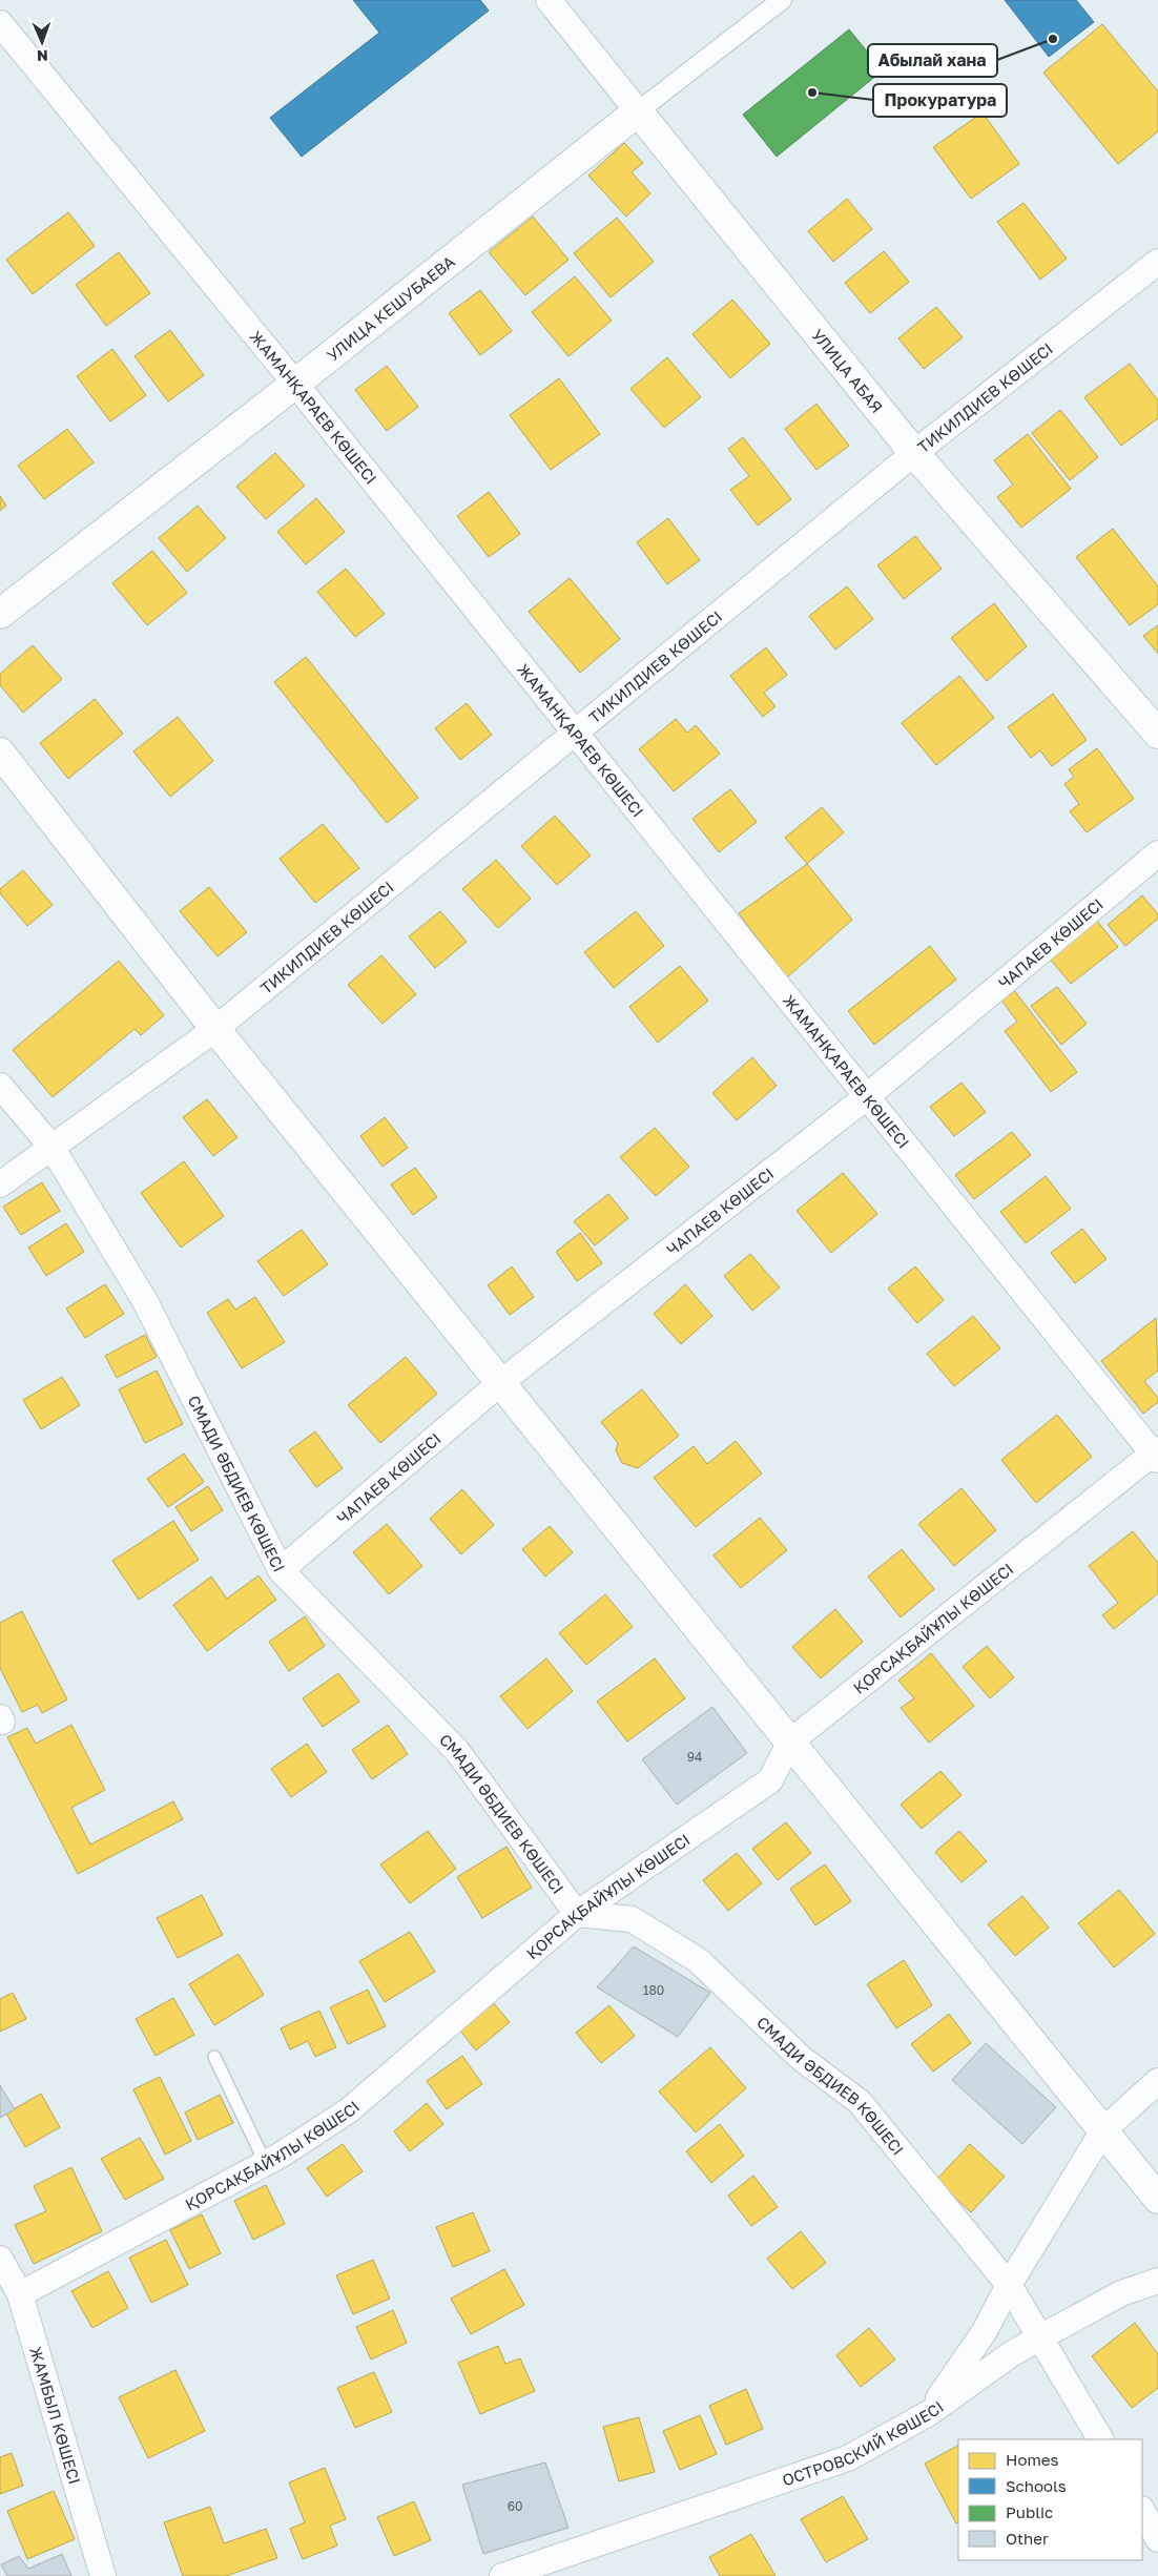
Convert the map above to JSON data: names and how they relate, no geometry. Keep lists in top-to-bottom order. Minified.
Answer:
{"streets":{"main road":["УЛИЦА КЕШУБАЕВА","УЛИЦА АБАЯ"],"street":["ТИКИЛДИЕВ КӨШЕСІ","ЖАМАНҚАРАЕВ КӨШЕСІ","ЧАПАЕВ КӨШЕСІ","СМАДИ ӘБДИЕВ КӨШЕСІ","ҚОРСАҚБАЙҰЛЫ КӨШЕСІ","ЖАМБЫЛ КӨШЕСІ","ОСТРОВСКИЙ КӨШЕСІ"]},"crossings":[["УЛИЦА КЕШУБАЕВА","УЛИЦА АБАЯ"],["УЛИЦА КЕШУБАЕВА","ЖАМАНҚАРАЕВ КӨШЕСІ"],["УЛИЦА АБАЯ","ТИКИЛДИЕВ КӨШЕСІ"],["ТИКИЛДИЕВ КӨШЕСІ","ЖАМАНҚАРАЕВ КӨШЕСІ"],["ТИКИЛДИЕВ КӨШЕСІ","СМАДИ ӘБДИЕВ КӨШЕСІ"],["ЖАМАНҚАРАЕВ КӨШЕСІ","ЧАПАЕВ КӨШЕСІ"],["ЖАМАНҚАРАЕВ КӨШЕСІ","ҚОРСАҚБАЙҰЛЫ КӨШЕСІ"],["ЧАПАЕВ КӨШЕСІ","СМАДИ ӘБДИЕВ КӨШЕСІ"],["СМАДИ ӘБДИЕВ КӨШЕСІ","ҚОРСАҚБАЙҰЛЫ КӨШЕСІ"],["СМАДИ ӘБДИЕВ КӨШЕСІ","ОСТРОВСКИЙ КӨШЕСІ"],["ҚОРСАҚБАЙҰЛЫ КӨШЕСІ","ЖАМБЫЛ КӨШЕСІ"]],"places":["Абылай хана","Прокуратура"],"house_numbers":["94","180","60"],"legend":["Homes","Schools","Public","Other"],"north":"bottom"}
